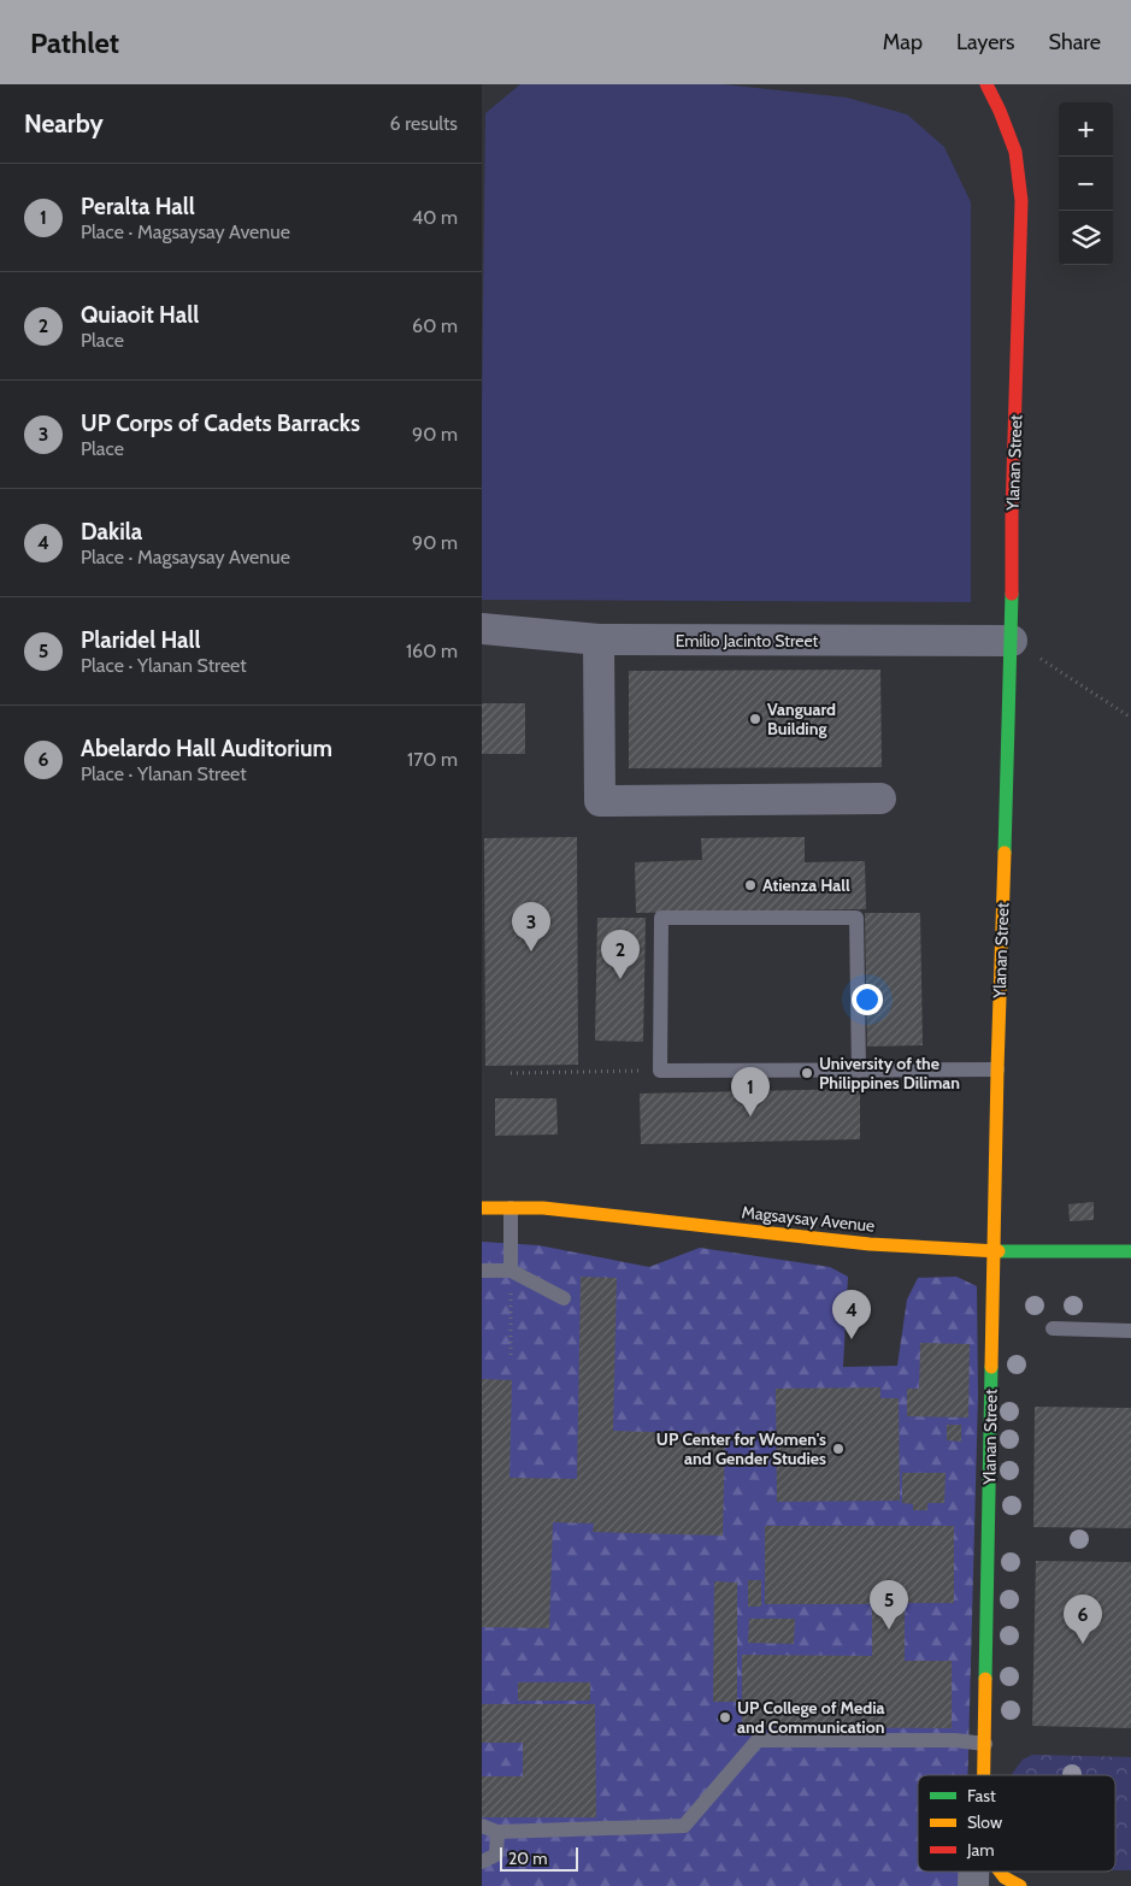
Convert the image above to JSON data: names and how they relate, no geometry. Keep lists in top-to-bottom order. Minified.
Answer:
{"streets":{"street":["Ylanan Street","Emilio Jacinto Street","Magsaysay Avenue"]},"crossings":[["Ylanan Street","Emilio Jacinto Street"],["Ylanan Street","Magsaysay Avenue"]],"places":["Vanguard Building","Atienza Hall","University of the Philippines Diliman","UP Center for Women's and Gender Studies","UP College of Media and Communication"],"legend":["Fast","Slow","Jam"],"scale_bar":"20 m","page":{"header":"Pathlet","nav":["Map","Layers","Share"],"heading":["Nearby","6 results"],"map_buttons":["+","−"],"list":[{"mark":"1","name":"Peralta Hall","note":"Place · Magsaysay Avenue","value":"40 m"},{"mark":"2","name":"Quiaoit Hall","note":"Place","value":"60 m"},{"mark":"3","name":"UP Corps of Cadets Barracks","note":"Place","value":"90 m"},{"mark":"4","name":"Dakila","note":"Place · Magsaysay Avenue","value":"90 m"},{"mark":"5","name":"Plaridel Hall","note":"Place · Ylanan Street","value":"160 m"},{"mark":"6","name":"Abelardo Hall Auditorium","note":"Place · Ylanan Street","value":"170 m"}],"pins":["3","2","1","4","5","6"],"scale":"20 m"}}
